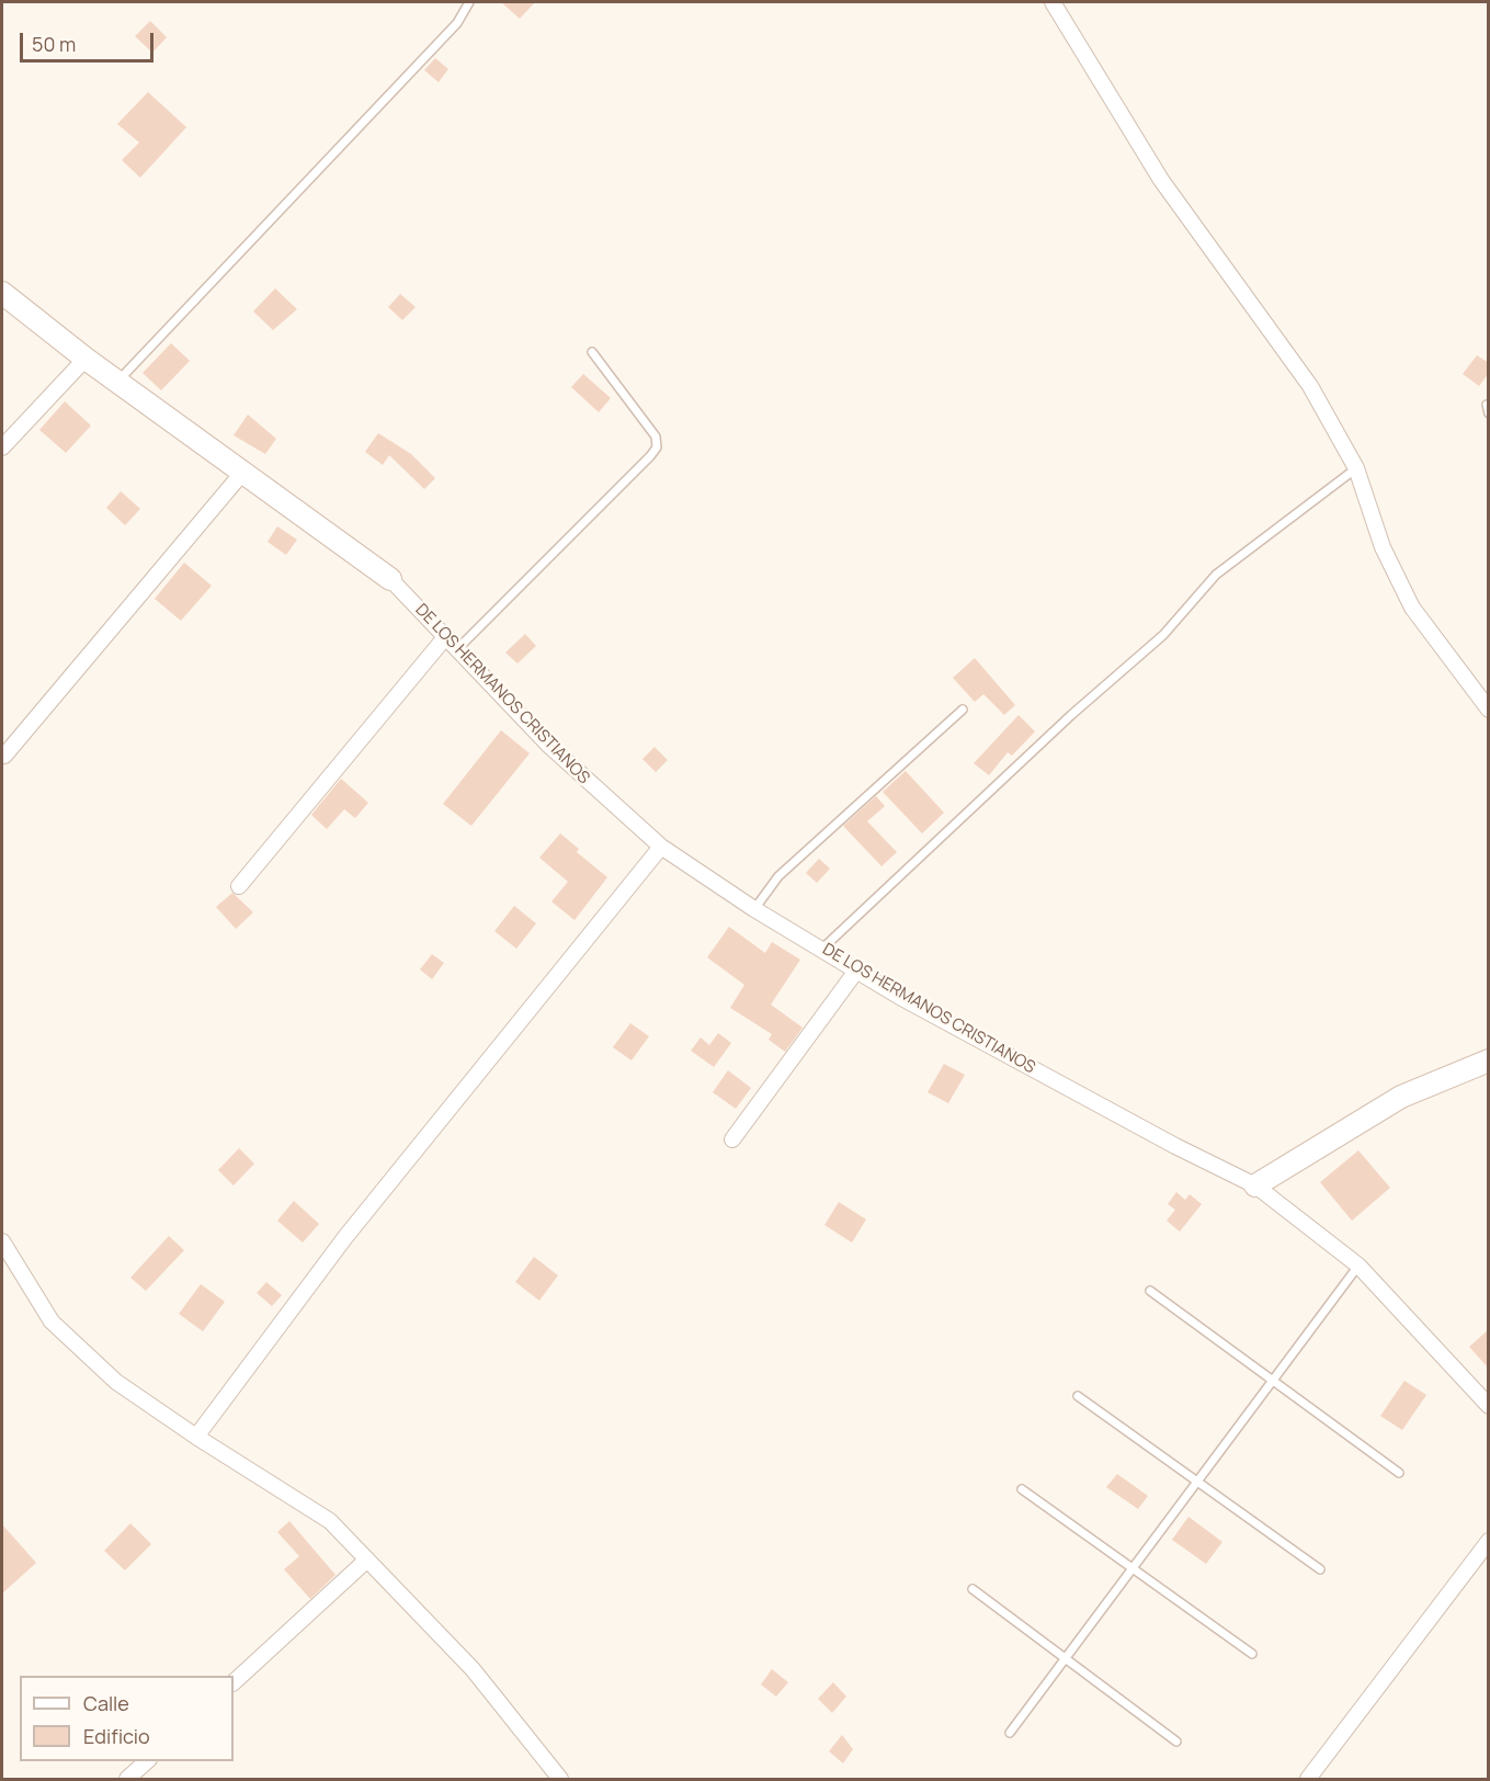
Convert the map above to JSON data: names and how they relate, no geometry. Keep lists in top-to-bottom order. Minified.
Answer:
{"streets":{"street":["DE LOS HERMANOS CRISTIANOS"]},"legend":["Calle","Edificio"],"scale_bar":"50 m"}
